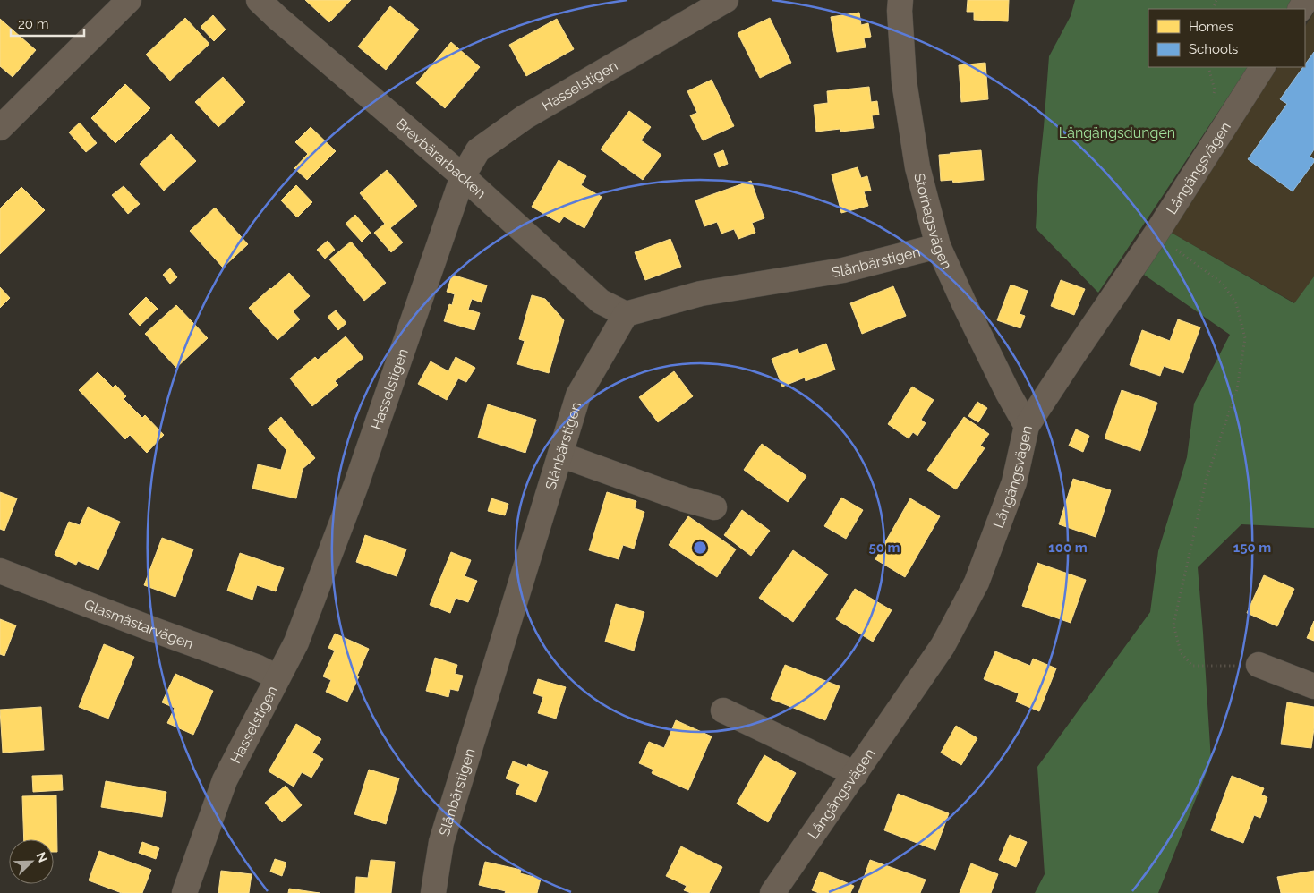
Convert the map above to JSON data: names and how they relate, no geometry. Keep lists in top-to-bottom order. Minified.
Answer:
{"streets":{"street":["Hasselstigen","Brevbärarbacken","Långängsvägen","Storhagsvägen","Slånbärstigen","Glasmästarvägen"]},"crossings":[["Hasselstigen","Brevbärarbacken"],["Hasselstigen","Glasmästarvägen"],["Brevbärarbacken","Slånbärstigen"],["Långängsvägen","Storhagsvägen"],["Storhagsvägen","Slånbärstigen"]],"parks":["Långängsdungen"],"legend":["Homes","Schools"],"scale_bar":"20 m","north":"top right","rings":["50 m","100 m","150 m"]}
